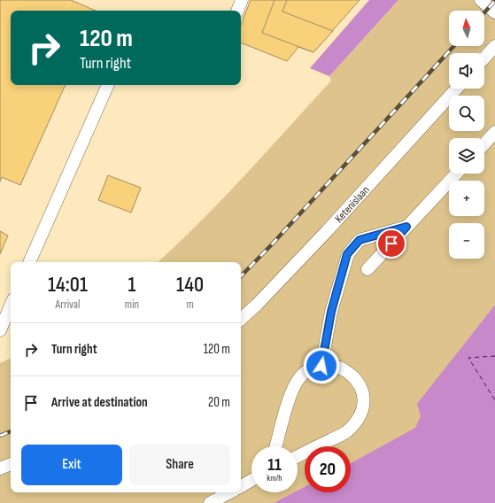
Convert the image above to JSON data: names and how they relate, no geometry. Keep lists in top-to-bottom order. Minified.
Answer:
{"streets":{"street":["Ketenislaan"]},"north":"top","page":{"map_buttons":["+","−"],"turn":["120 m","Turn right"],"eta":["14:01","Arrival","1","min","140","m"],"list":[{"name":"Turn right","value":"120 m"},{"name":"Arrive at destination","value":"20 m"}],"buttons":["Exit","Share"],"speed":"11 km/h","limit":"20"}}
